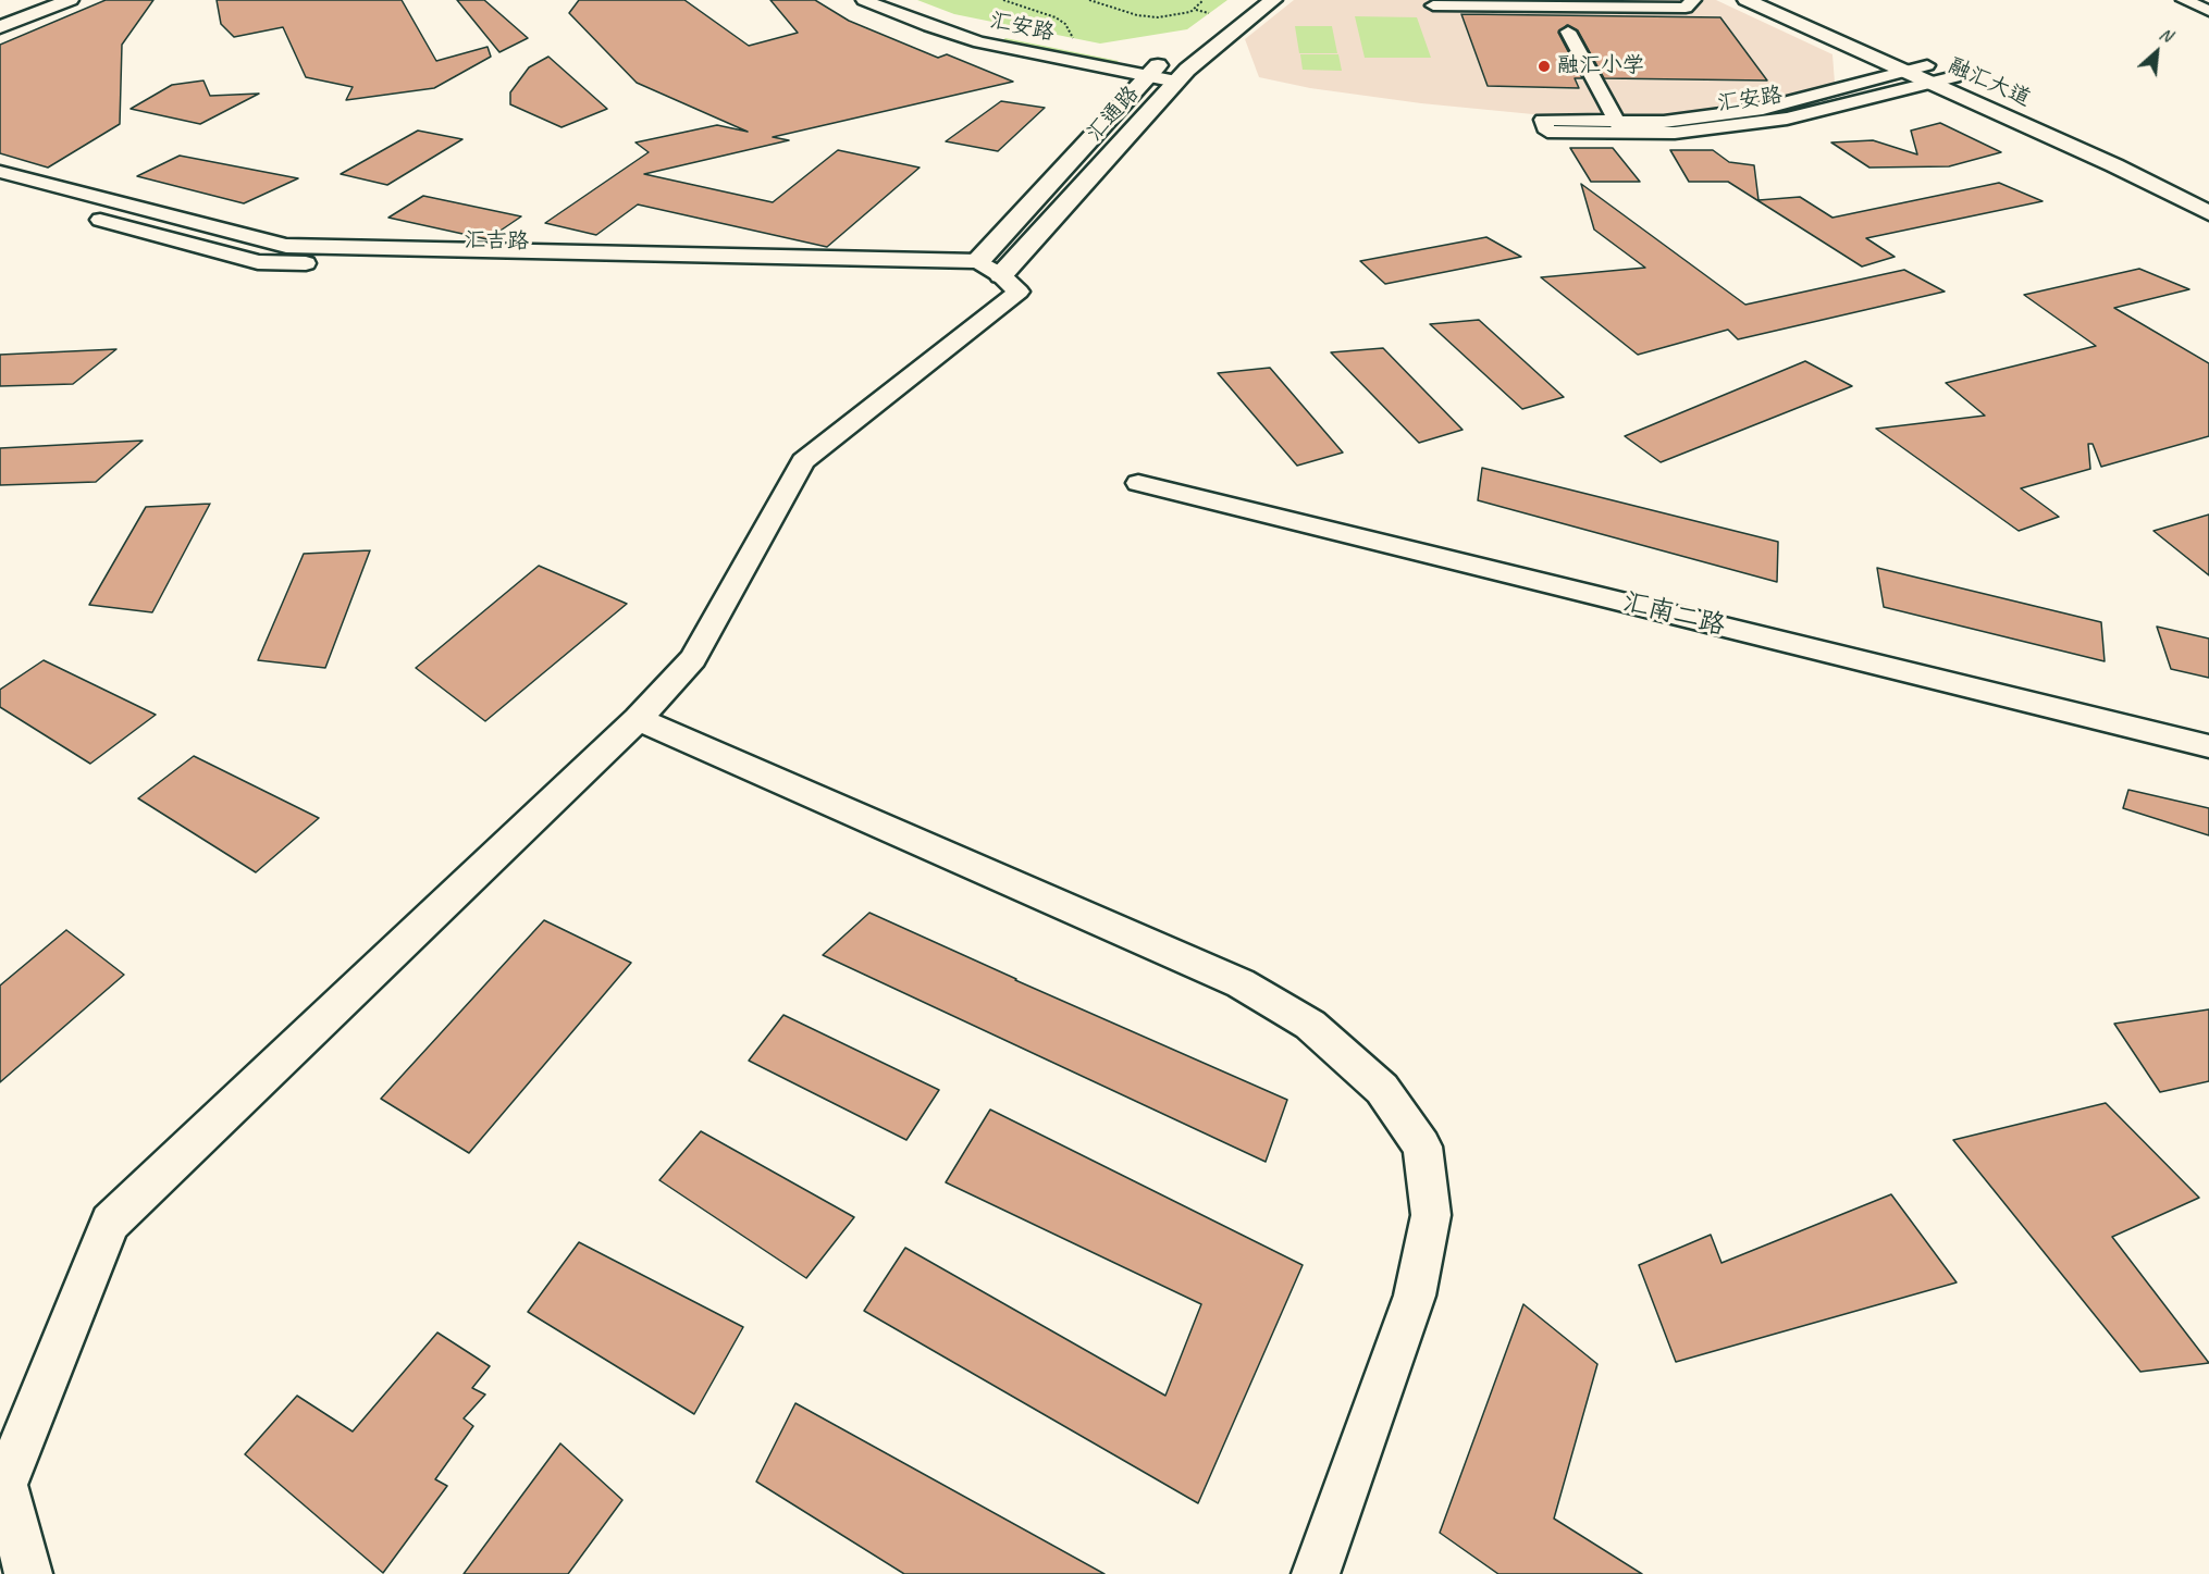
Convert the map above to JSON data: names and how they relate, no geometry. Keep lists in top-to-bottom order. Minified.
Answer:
{"streets":{"main road":["融汇大道","汇通路"],"street":["汇安路","汇吉路","汇南二路"]},"crossings":[["汇安路","融汇大道"],["汇安路","汇通路"],["汇通路","汇吉路"]],"places":["融汇小学"],"north":"top right"}
